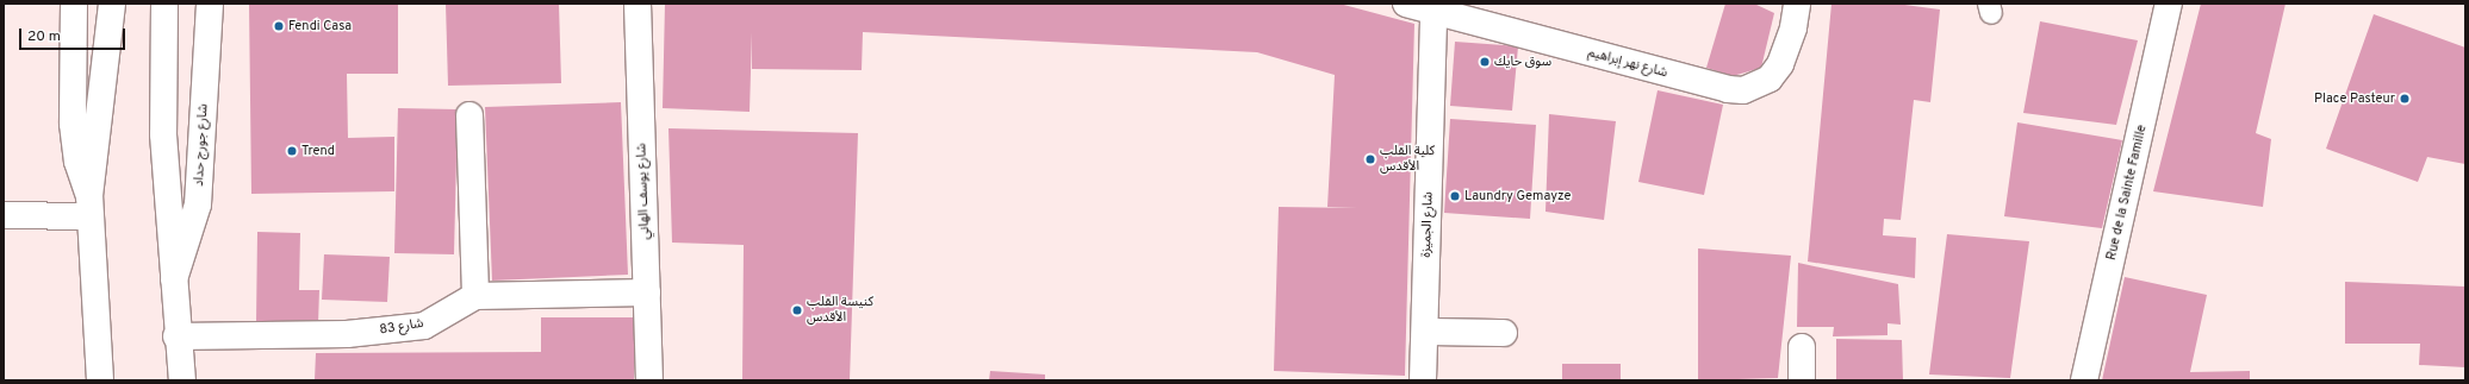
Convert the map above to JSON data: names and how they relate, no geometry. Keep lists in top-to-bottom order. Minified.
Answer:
{"streets":{"street":["شارع نهر إبراهيم","شارع جورج حداد","شارع يوسف الهاني","Rue de la Sainte Famille","شارع الجميزة","شارع 83"]},"crossings":[["شارع نهر إبراهيم","شارع الجميزة"],["شارع جورج حداد","شارع 83"],["شارع يوسف الهاني","شارع 83"]],"places":["Fendi Casa","سوق حايك","Place Pasteur","Trend","كلية القلب الأقدس","Laundry Gemayze","كنيسة القلب الأقدس"],"scale_bar":"20 m"}
